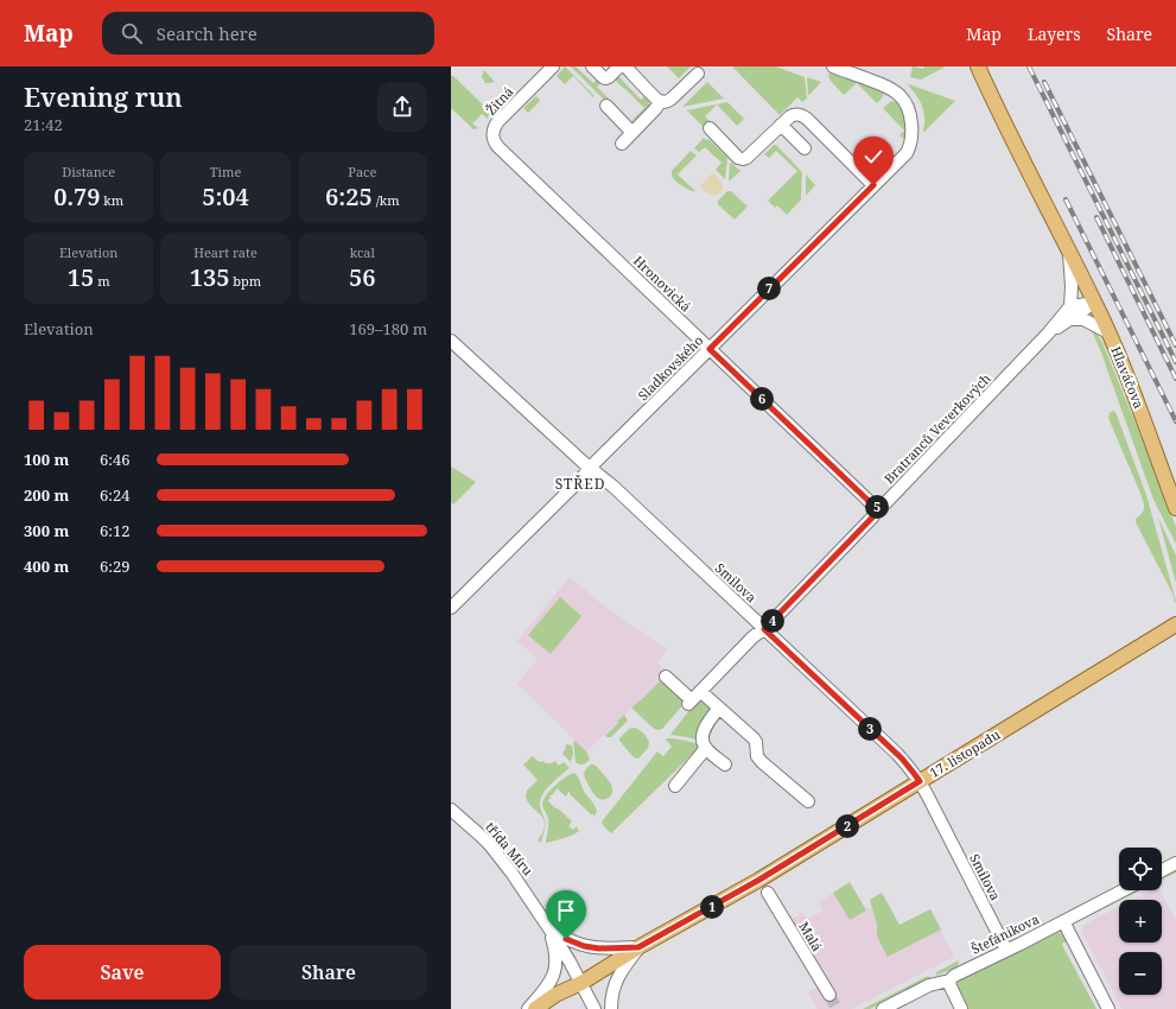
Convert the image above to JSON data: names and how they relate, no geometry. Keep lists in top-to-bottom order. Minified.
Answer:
{"streets":{"main road":["Hlaváčova","17. listopadu"],"street":["Žitná","Hronovická","Sladkovského","Bratranců Veverkových","Smilova","třída Míru","Štefánikova","Malá"]},"crossings":[["Žitná","Hronovická"],["Hronovická","Sladkovského"],["Hronovická","Bratranců Veverkových"],["Sladkovského","Smilova"],["Hlaváčova","Bratranců Veverkových"],["Bratranců Veverkových","Smilova"],["Smilova","17. listopadu"],["Smilova","Štefánikova"],["17. listopadu","třída Míru"]],"districts":["STŘED"],"page":{"header":"Map","search":"Search here","nav":["Map","Layers","Share"],"heading":["Evening run","21:42"],"stats":[["Distance","0.79 km"],["Time","5:04"],["Pace","6:25 /km"],["Elevation","15 m"],["Heart rate","135 bpm"],["kcal","56"]],"pins":["7","6","5","4","3","2","1"],"chart":["Elevation","169–180 m"],"list":[{"name":"100 m","note":"6:46"},{"name":"200 m","note":"6:24"},{"name":"300 m","note":"6:12"},{"name":"400 m","note":"6:29"}],"map_buttons":["+","−"],"buttons":["Save","Share"]}}
